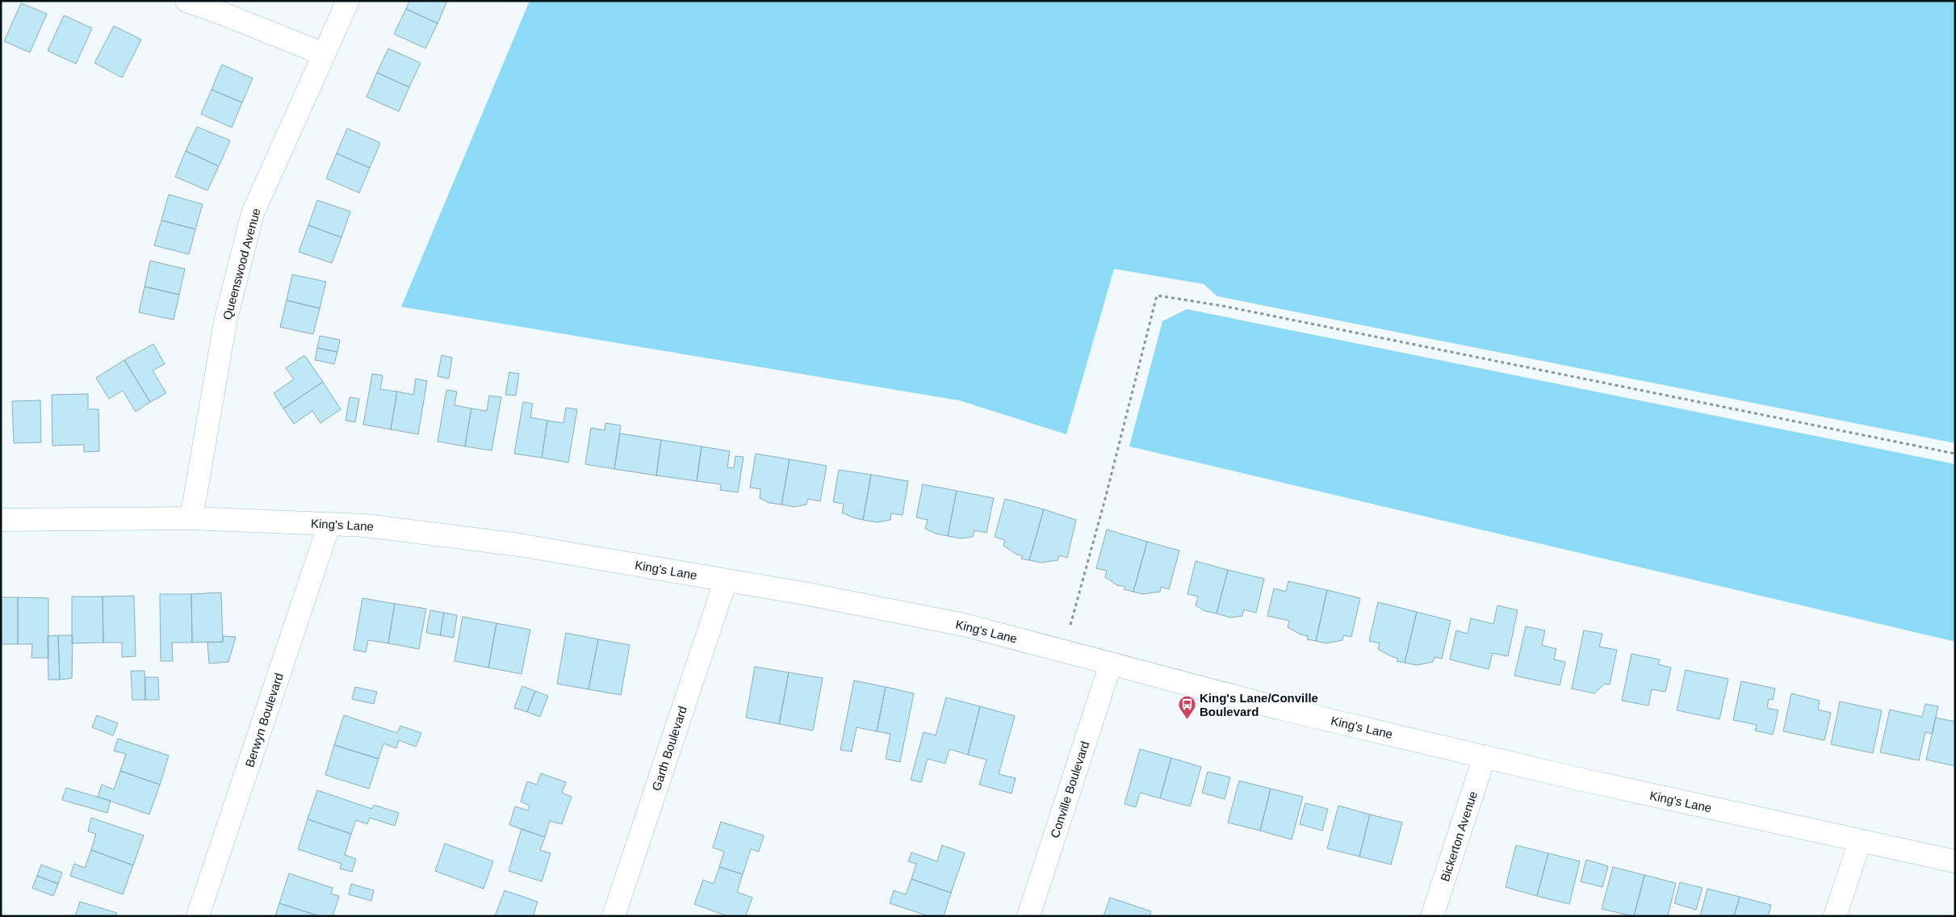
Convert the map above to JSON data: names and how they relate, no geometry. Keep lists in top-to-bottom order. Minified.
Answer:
{"streets":{"street":["Queenswood Avenue","King's Lane","Berwyn Boulevard","Garth Boulevard","Conville Boulevard","Bickerton Avenue"]},"crossings":[["Queenswood Avenue","King's Lane"],["King's Lane","Berwyn Boulevard"],["King's Lane","Garth Boulevard"],["King's Lane","Conville Boulevard"],["King's Lane","Bickerton Avenue"]],"places":{"bus stop":["King's Lane/Conville Boulevard"]}}
